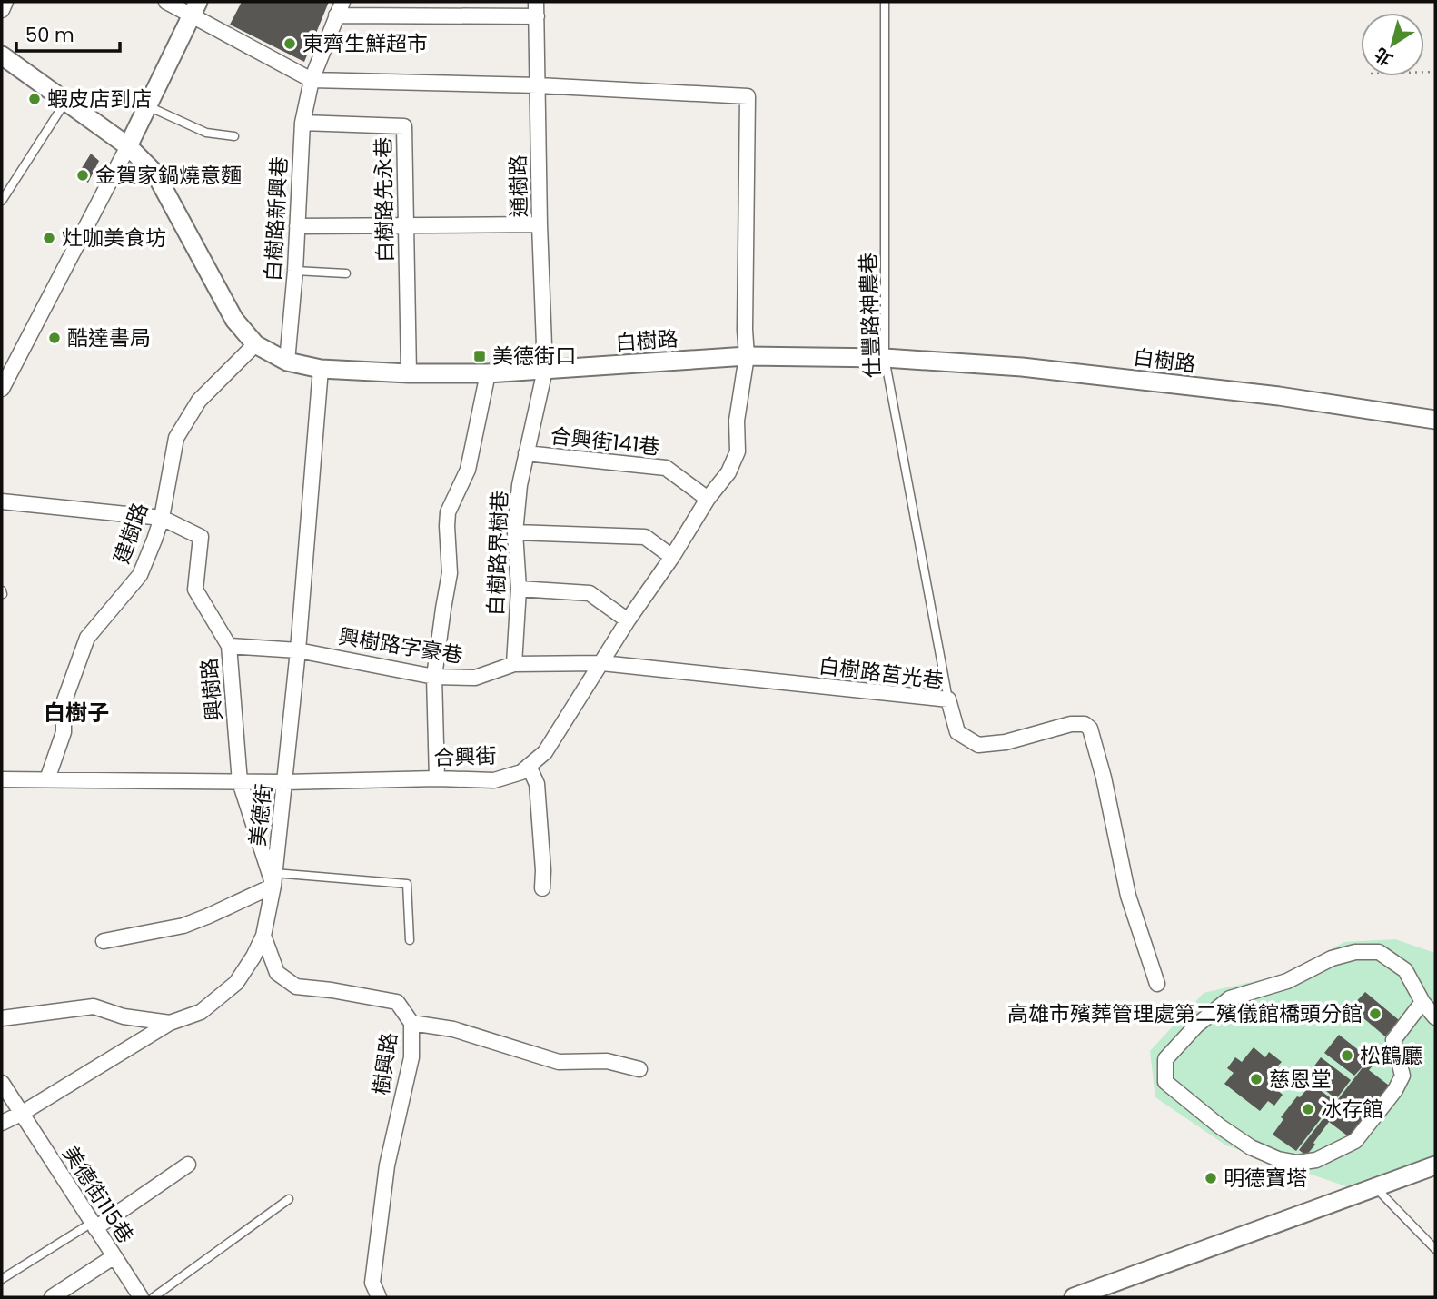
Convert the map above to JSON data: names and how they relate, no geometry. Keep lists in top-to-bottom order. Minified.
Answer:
{"streets":{"street":["通樹路","白樹路先永巷","白樹路新興巷","白樹路","合興街141巷","建樹路","白樹路界樹巷","興樹路字豪巷","白樹路莒光巷","興樹路","合興街","美德街","樹興路","美德街115巷"],"lane":["仕豐路神農巷"]},"crossings":[["通樹路","白樹路"],["通樹路","白樹路界樹巷"],["通樹路","合興街"],["白樹路先永巷","白樹路新興巷"],["白樹路先永巷","白樹路"],["白樹路新興巷","白樹路"],["仕豐路神農巷","白樹路"],["仕豐路神農巷","白樹路莒光巷"],["白樹路","建樹路"],["白樹路","白樹路界樹巷"],["白樹路","合興街"],["白樹路","美德街"],["合興街141巷","白樹路界樹巷"],["合興街141巷","合興街"],["建樹路","興樹路"],["建樹路","合興街"],["白樹路界樹巷","興樹路字豪巷"],["興樹路字豪巷","白樹路莒光巷"],["興樹路字豪巷","興樹路"],["興樹路字豪巷","合興街"],["興樹路字豪巷","美德街"],["白樹路莒光巷","合興街"],["興樹路","合興街"],["興樹路","美德街"],["合興街","美德街"],["美德街","樹興路"],["美德街","美德街115巷"]],"districts":["白樹子"],"places":{"other":["東齊生鮮超市","蝦皮店到店","金賀家鍋燒意麵","灶咖美食坊","酷達書局","高雄市殯葬管理處第二殯儀館橋頭分館","松鶴廳","慈恩堂","冰存館","明德寶塔"],"transit":["美德街口"]},"scale_bar":"50 m","north":"bottom left"}
